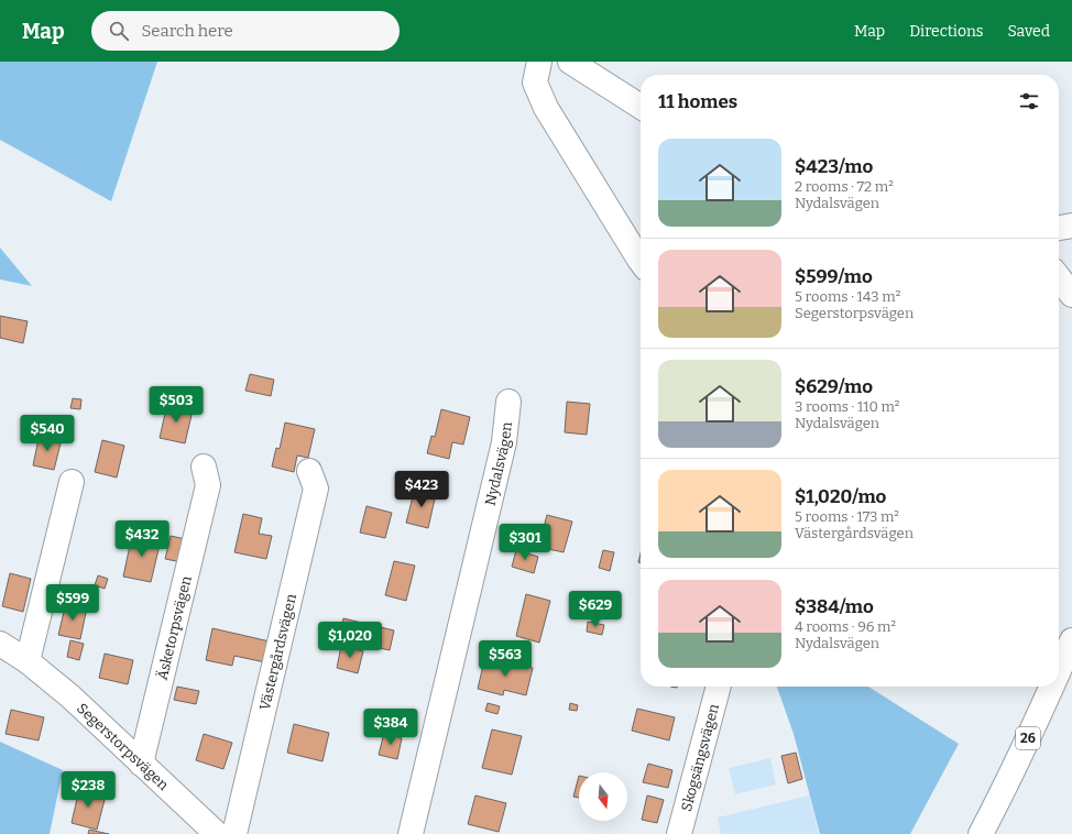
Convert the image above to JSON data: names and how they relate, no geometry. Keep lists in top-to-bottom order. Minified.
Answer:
{"streets":{"main road":["Nydalsvägen","Äsketorpsvägen","Västergårdsvägen","26","Segerstorpsvägen","Skogsängsvägen"]},"crossings":[["Äsketorpsvägen","Segerstorpsvägen"]],"north":"bottom","page":{"header":"Map","search":"Search here","nav":["Map","Directions","Saved"],"heading":"11 homes","list":[{"name":"$423/mo","note":"2 rooms · 72 m² · Nydalsvägen"},{"name":"$599/mo","note":"5 rooms · 143 m² · Segerstorpsvägen"},{"name":"$629/mo","note":"3 rooms · 110 m² · Nydalsvägen"},{"name":"$1,020/mo","note":"5 rooms · 173 m² · Västergårdsvägen"},{"name":"$384/mo","note":"4 rooms · 96 m² · Nydalsvägen"}],"price":["$503","$540","$423","$432","$301","$599","$629","$1,020","$563","$384","$238"]}}
